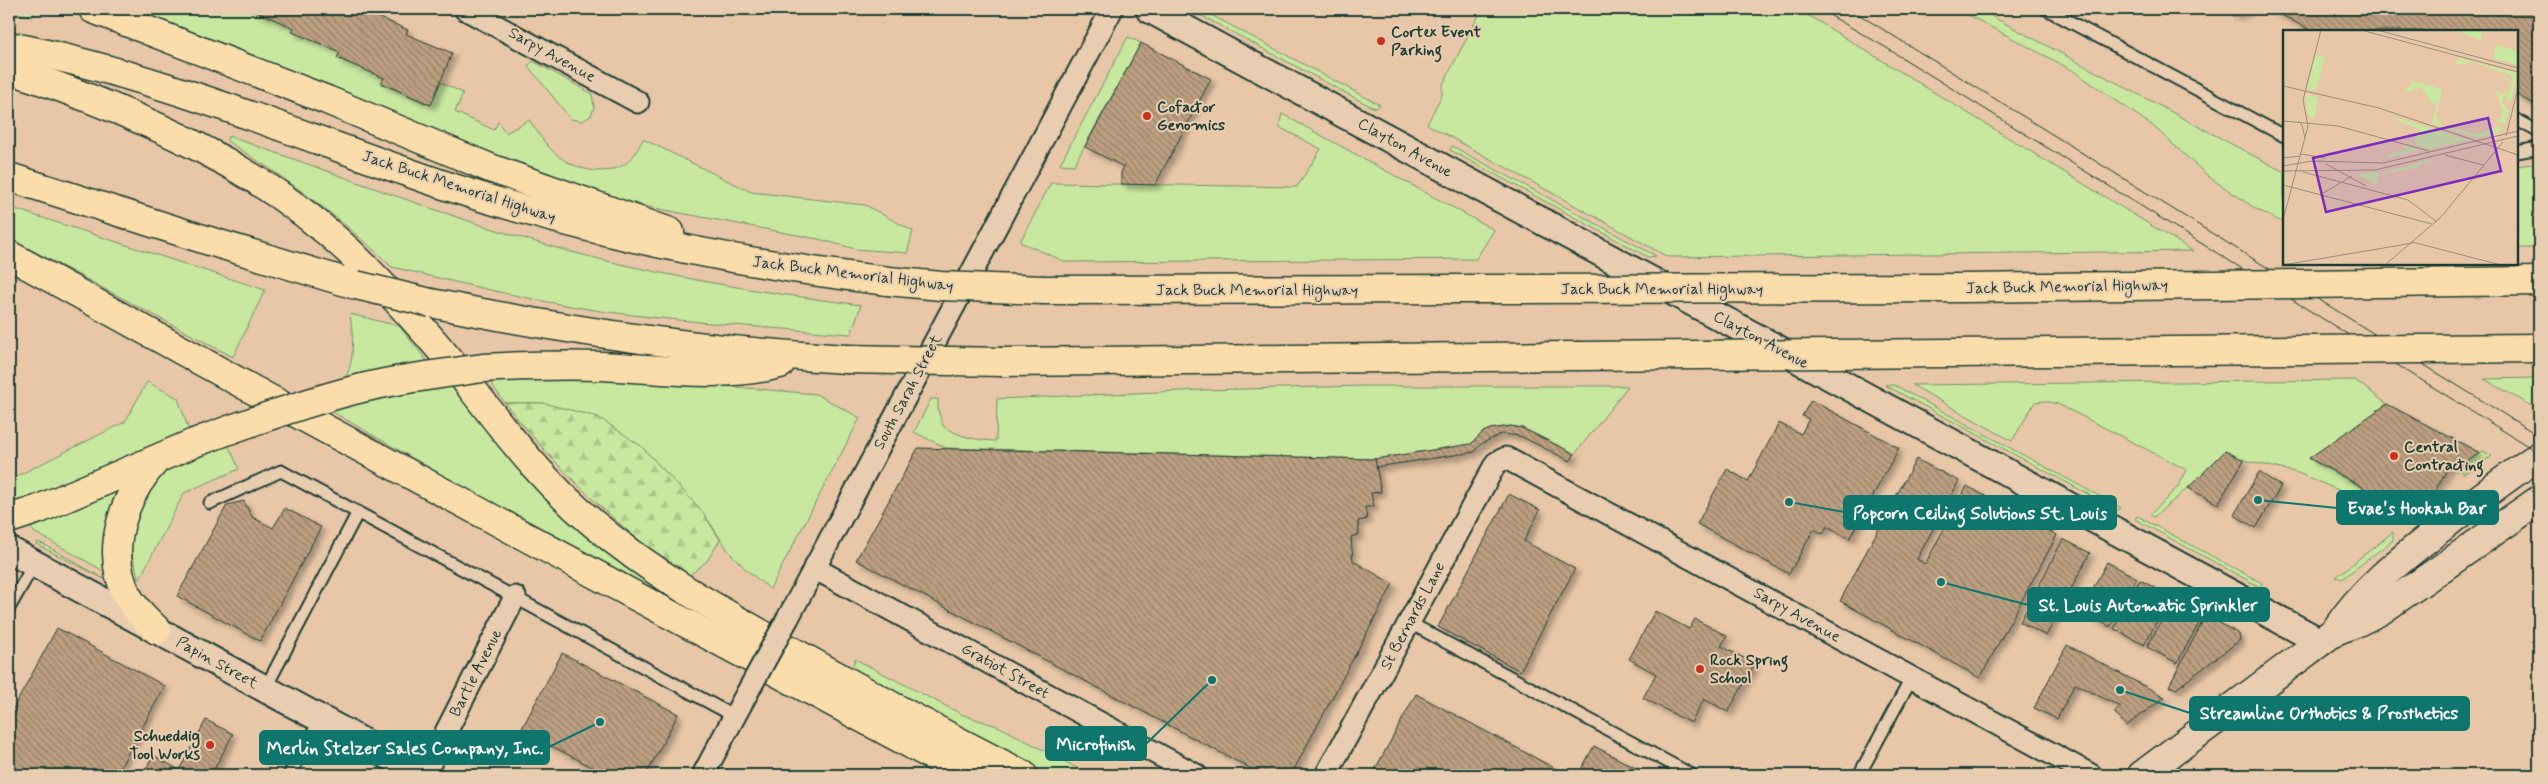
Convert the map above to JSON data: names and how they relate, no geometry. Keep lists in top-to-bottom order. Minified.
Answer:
{"streets":{"highway":["Jack Buck Memorial Highway"],"street":["Sarpy Avenue","Clayton Avenue","South Sarah Street","St Bernards Lane","Papin Street","Gratiot Street","Bartle Avenue"]},"crossings":[["Sarpy Avenue","St Bernards Lane"],["South Sarah Street","Gratiot Street"],["Papin Street","Bartle Avenue"]],"places":["Cortex Event Parking","Cofactor Genomics","Central Contracting","Evae's Hookah Bar","Popcorn Ceiling Solutions St. Louis","St. Louis Automatic Sprinkler","Rock Spring School","Microfinish","Streamline Orthotics & Prosthetics","Merlin Stelzer Sales Company, Inc.","Schueddig Tool Works"]}
